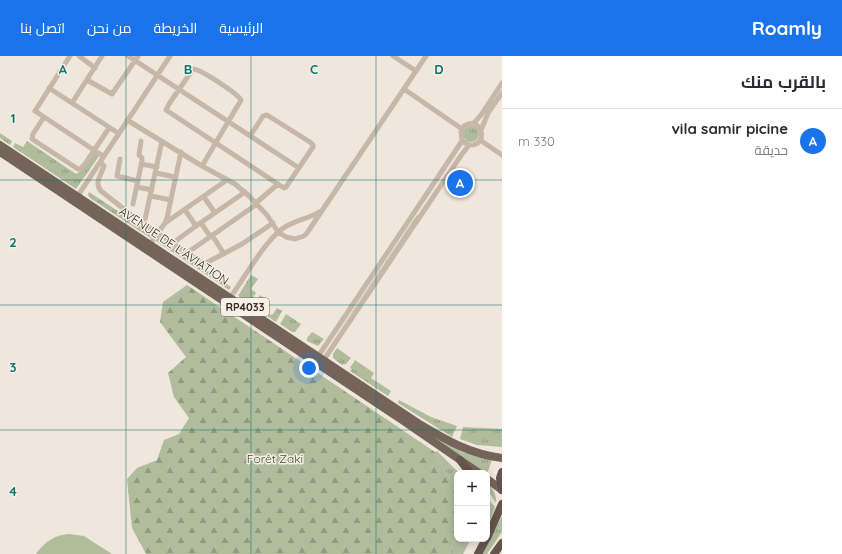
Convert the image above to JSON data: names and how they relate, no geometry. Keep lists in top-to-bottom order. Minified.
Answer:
{"streets":{"main road":["AVENUE DE L'AVIATION","RP4033"]},"parks":["Forêt Zaki"],"page":{"header":"Roamly","nav":["الرئيسية","الخريطة","من نحن","اتصل بنا"],"heading":"بالقرب منك","list":[{"mark":"A","name":"vila samir picine","note":"حديقة","value":"330 m"}],"pins":"A","map_buttons":["+","−"]},"grid":{"columns":["A","B","C","D"],"rows":["1","2","3","4"]}}
